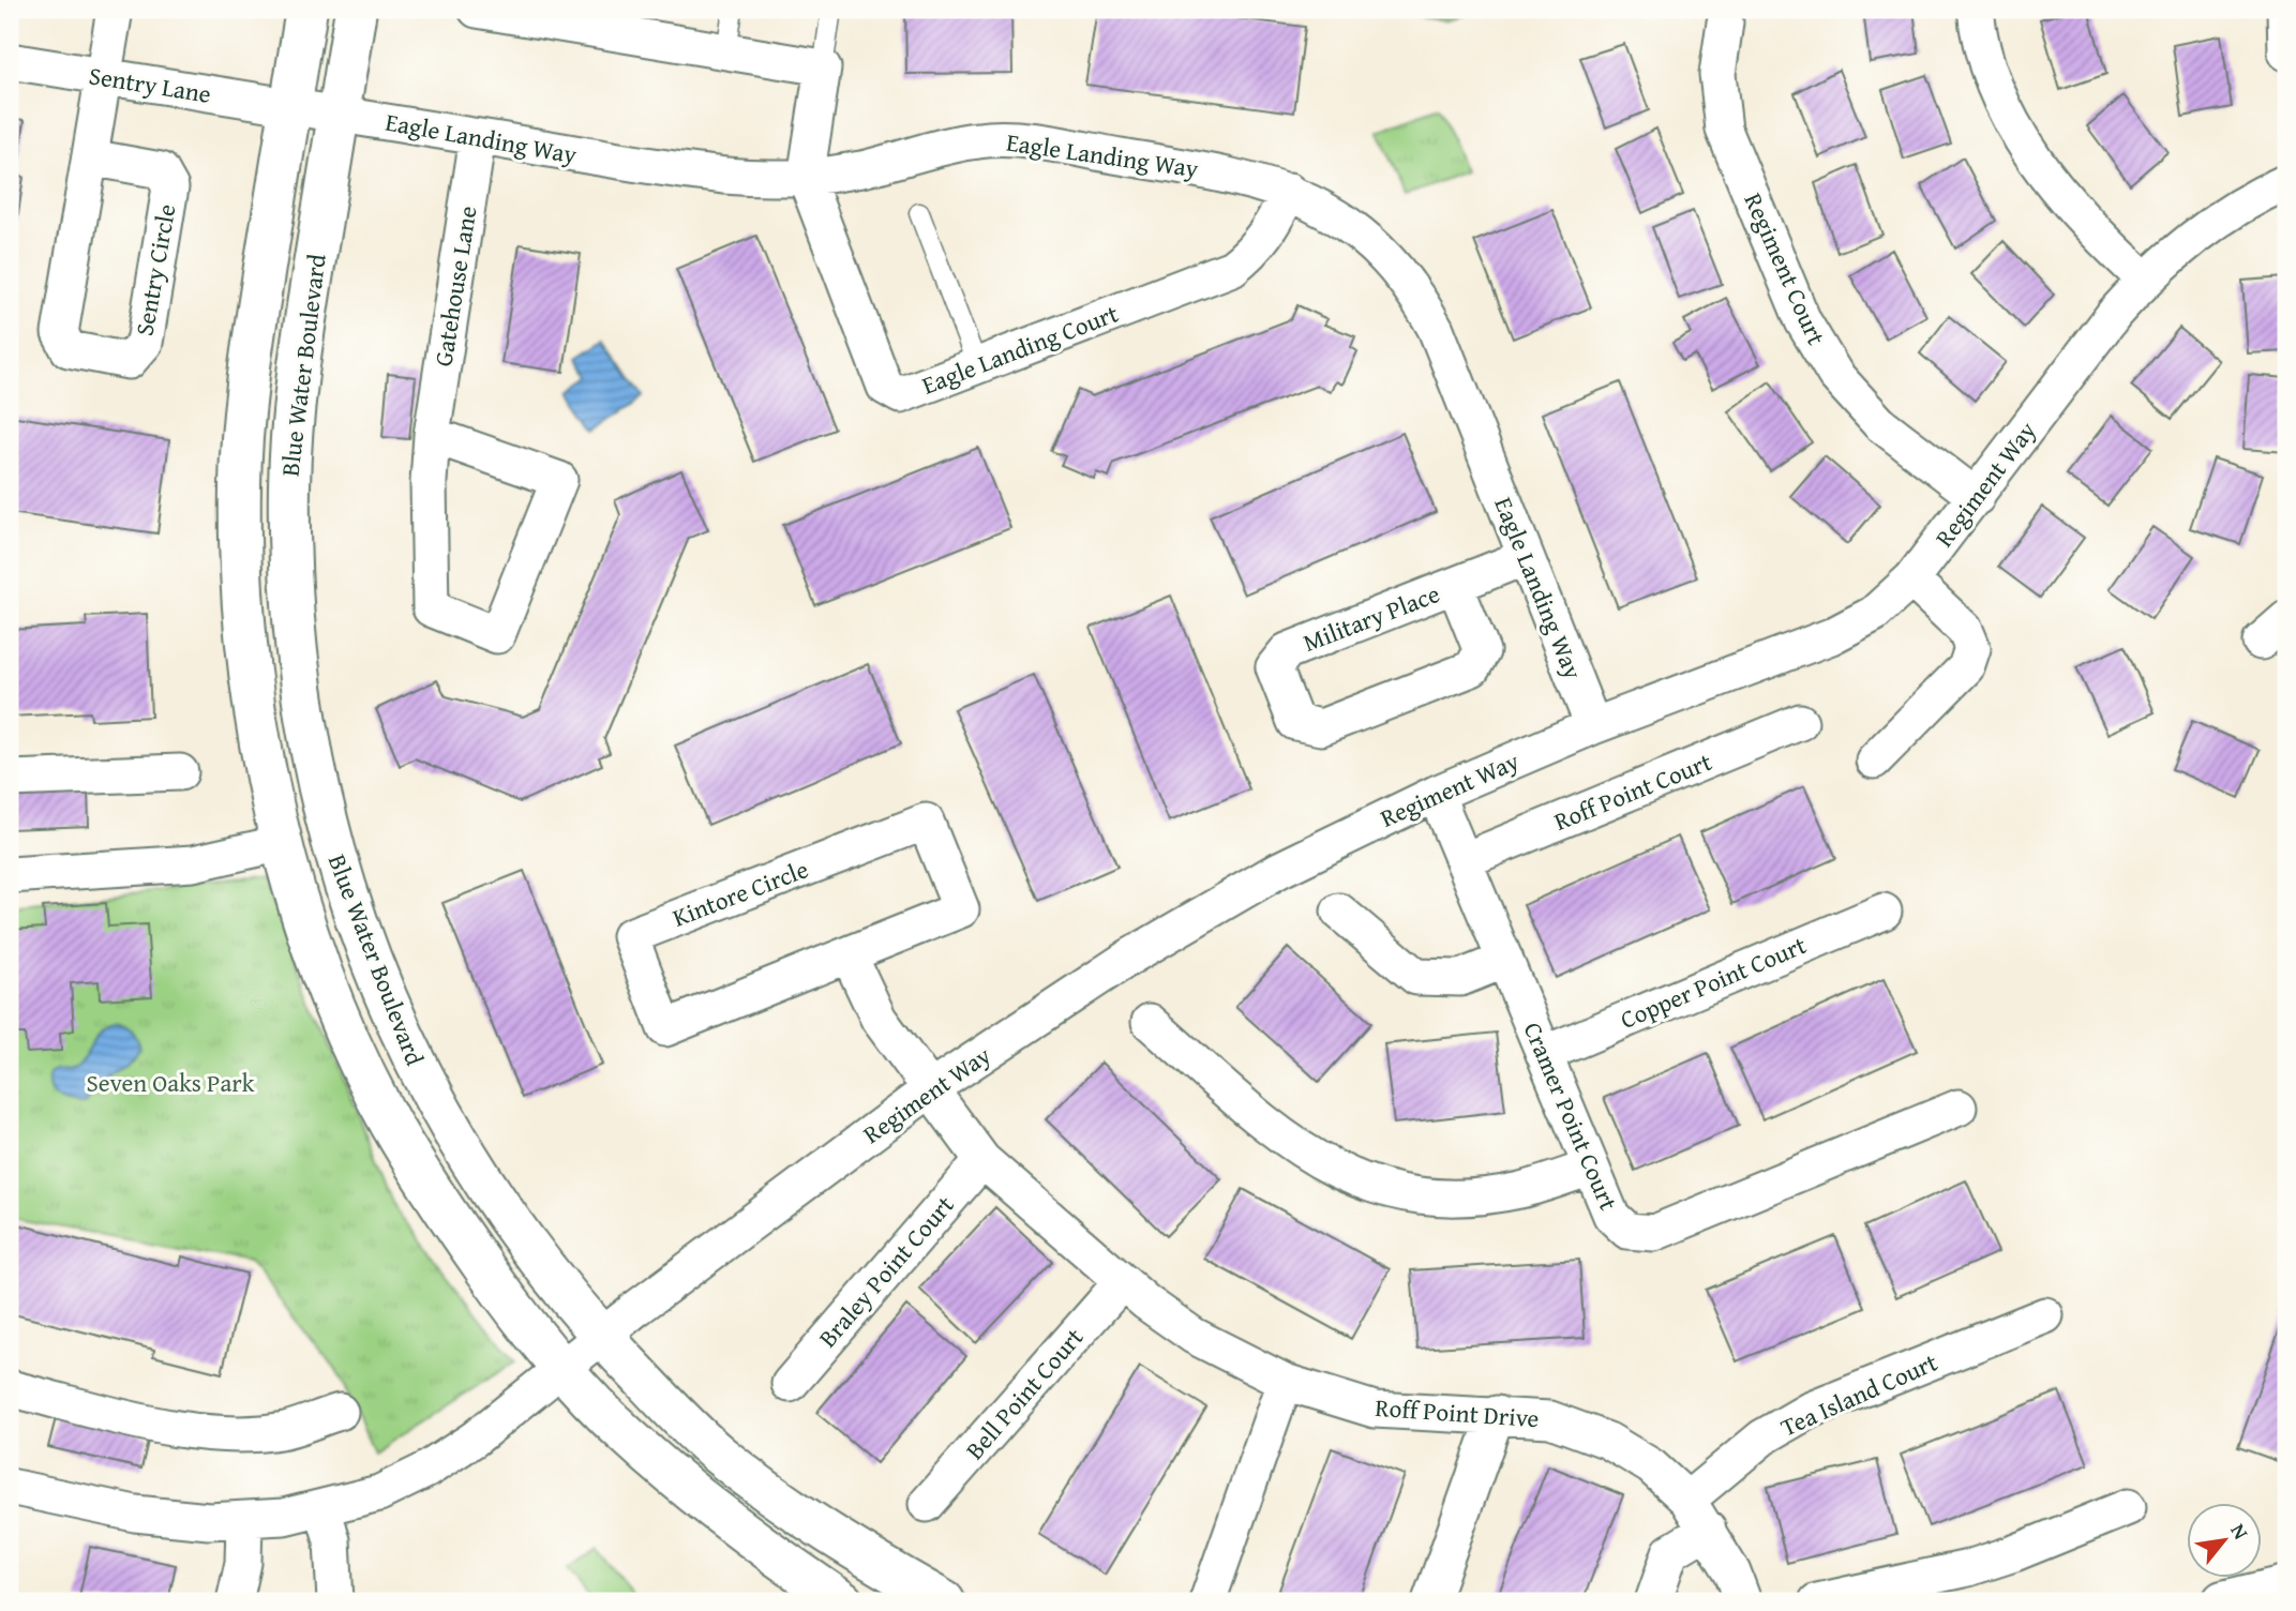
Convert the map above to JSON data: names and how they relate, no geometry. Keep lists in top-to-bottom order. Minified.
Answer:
{"streets":{"street":["Sentry Lane","Eagle Landing Way","Regiment Court","Sentry Circle","Gatehouse Lane","Eagle Landing Court","Blue Water Boulevard","Regiment Way","Military Place","Roff Point Court","Kintore Circle","Copper Point Court","Cramer Point Court","Braley Point Court","Bell Point Court","Tea Island Court","Roff Point Drive"]},"crossings":[["Sentry Lane","Eagle Landing Way"],["Sentry Lane","Sentry Circle"],["Sentry Lane","Blue Water Boulevard"],["Eagle Landing Way","Gatehouse Lane"],["Eagle Landing Way","Eagle Landing Court"],["Eagle Landing Way","Blue Water Boulevard"],["Eagle Landing Way","Regiment Way"],["Eagle Landing Way","Military Place"],["Regiment Court","Regiment Way"],["Blue Water Boulevard","Regiment Way"],["Regiment Way","Cramer Point Court"],["Regiment Way","Roff Point Drive"],["Roff Point Court","Cramer Point Court"],["Copper Point Court","Cramer Point Court"],["Braley Point Court","Roff Point Drive"],["Bell Point Court","Roff Point Drive"],["Tea Island Court","Roff Point Drive"]],"parks":["Seven Oaks Park"],"north":"top right"}
